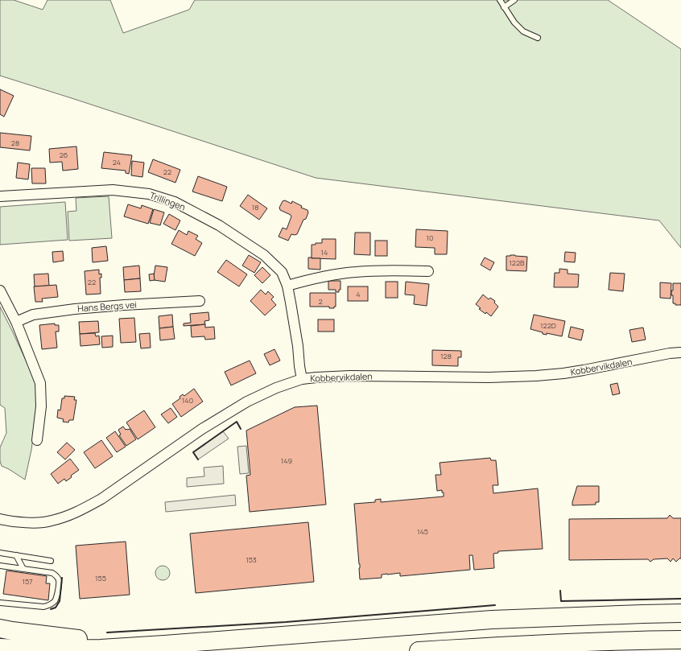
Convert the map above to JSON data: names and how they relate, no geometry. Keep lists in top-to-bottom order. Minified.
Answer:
{"streets":{"street":["Trillingen","Hans Bergs vei","Kobbervikdalen"]},"crossings":[["Trillingen","Kobbervikdalen"]],"house_numbers":["28","26","24","22","18","10","14","122B","22","4","2","122D","128","140","149","145","153","155","157"]}
